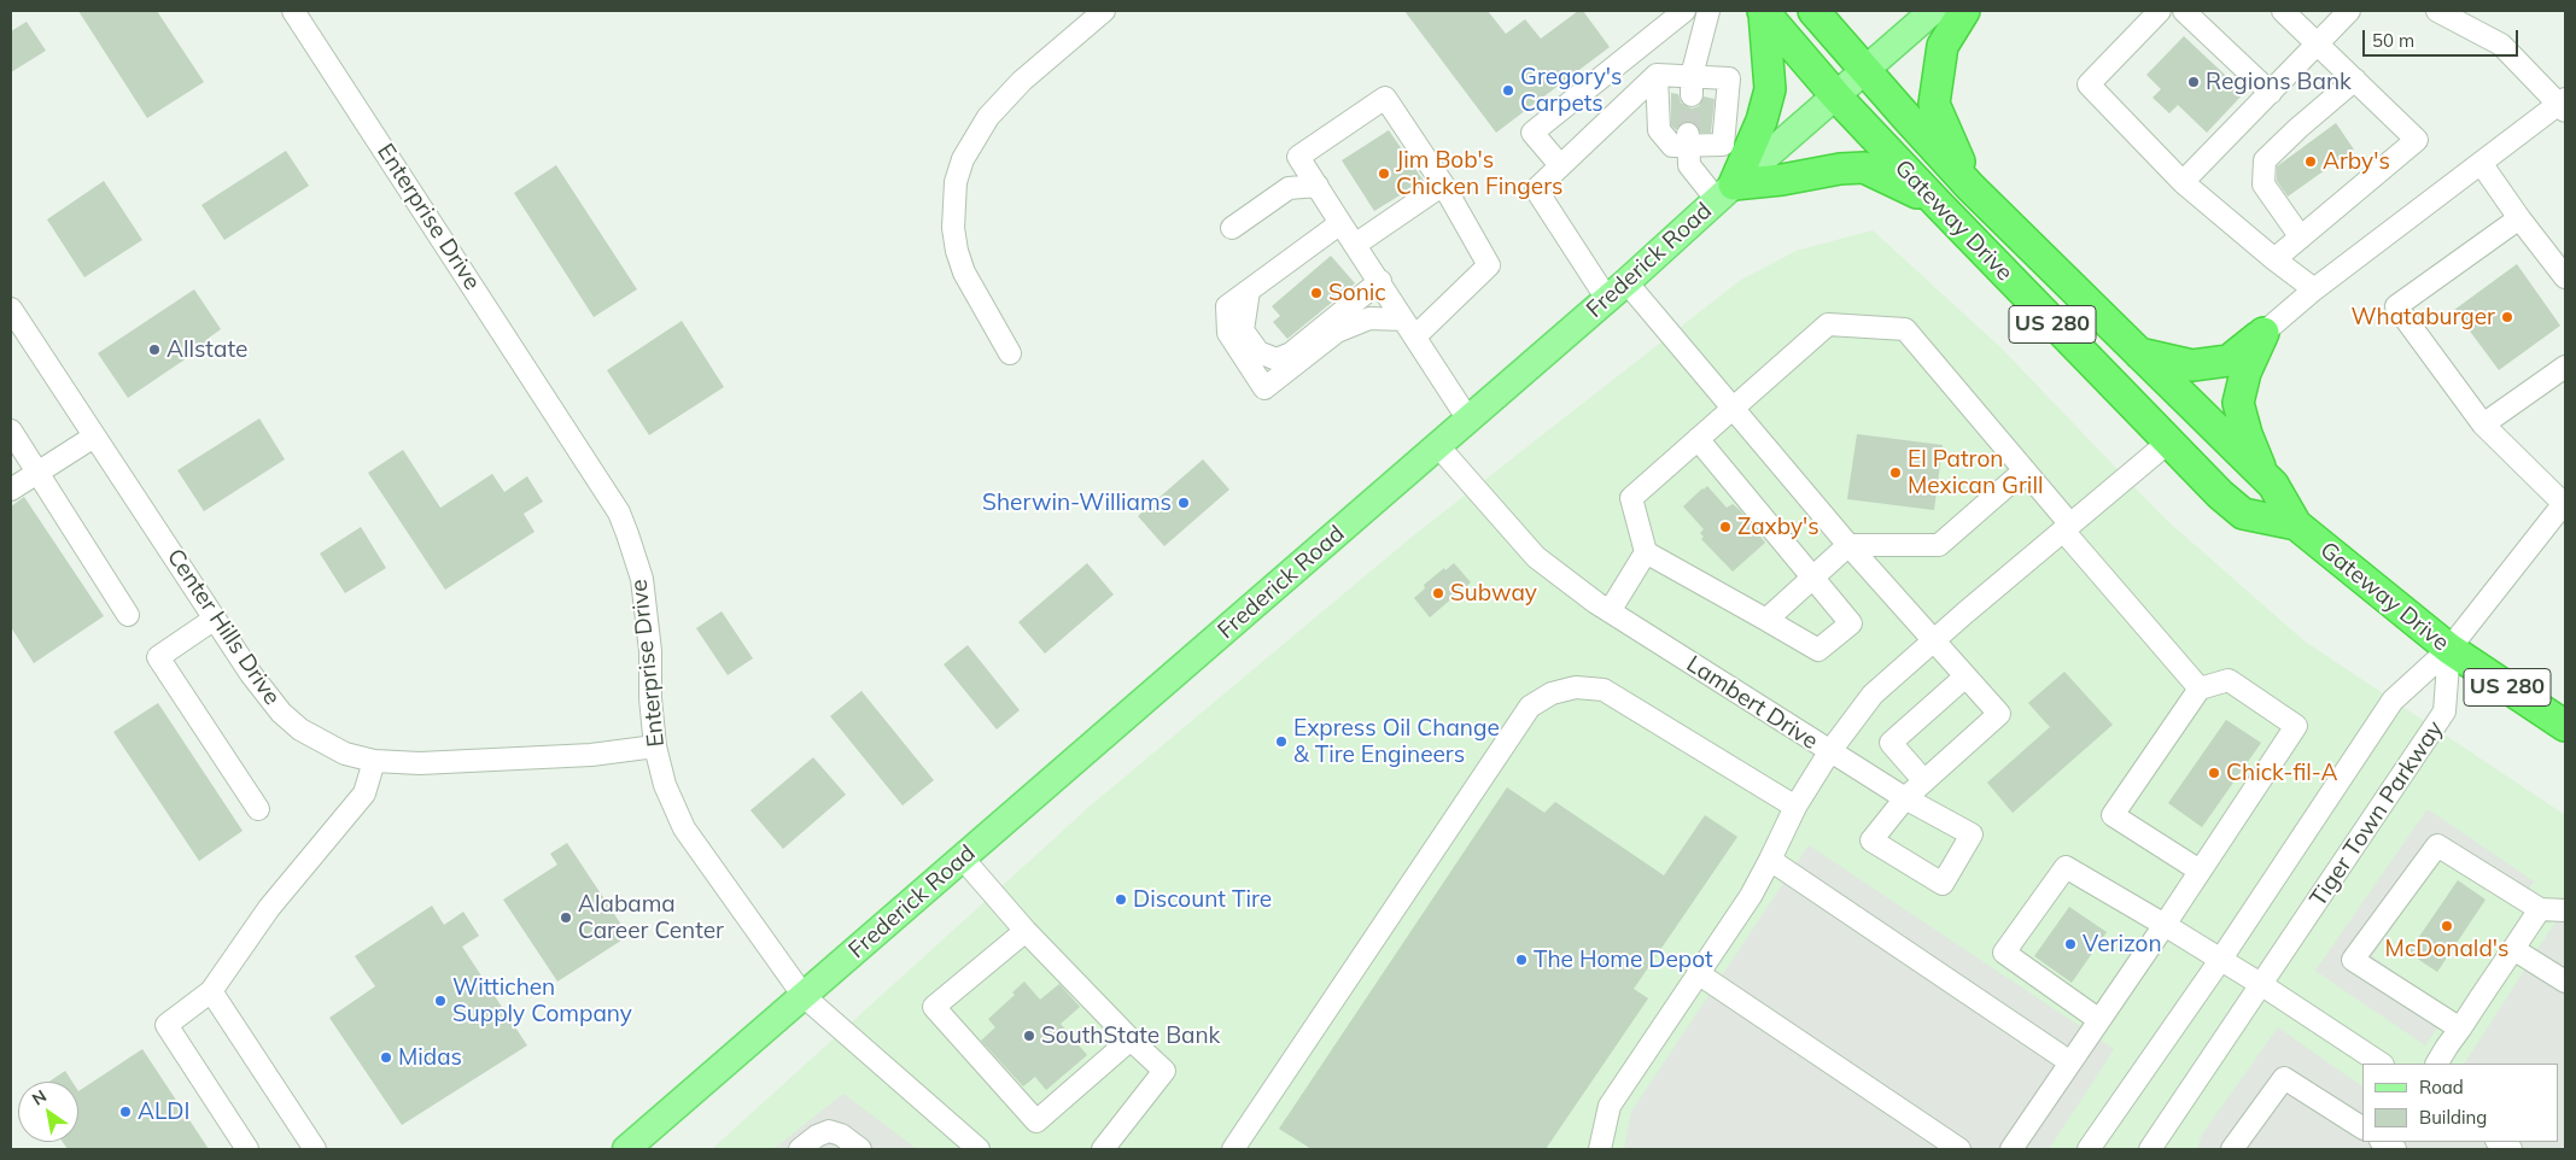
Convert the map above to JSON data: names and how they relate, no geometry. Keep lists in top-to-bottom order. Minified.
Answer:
{"streets":{"highway":["Gateway Drive","US 280"],"main road":["Frederick Road"],"street":["Enterprise Drive","Center Hills Drive","Lambert Drive","Tiger Town Parkway"]},"crossings":[["Enterprise Drive","Frederick Road"],["Enterprise Drive","Center Hills Drive"],["Gateway Drive","Frederick Road"],["Gateway Drive","Lambert Drive"],["Gateway Drive","Tiger Town Parkway"],["Frederick Road","Lambert Drive"]],"places":["Regions Bank","Gregory's Carpets","Arby's","Jim Bob's Chicken Fingers","Sonic","Whataburger","Allstate","El Patron Mexican Grill","Sherwin-Williams","Zaxby's","Subway","Express Oil Change & Tire Engineers","Chick-fil-A","Discount Tire","Alabama Career Center","McDonald's","Verizon","The Home Depot","Wittichen Supply Company","SouthState Bank","Midas","ALDI"],"legend":["Road","Building"],"scale_bar":"50 m","north":"top left"}
